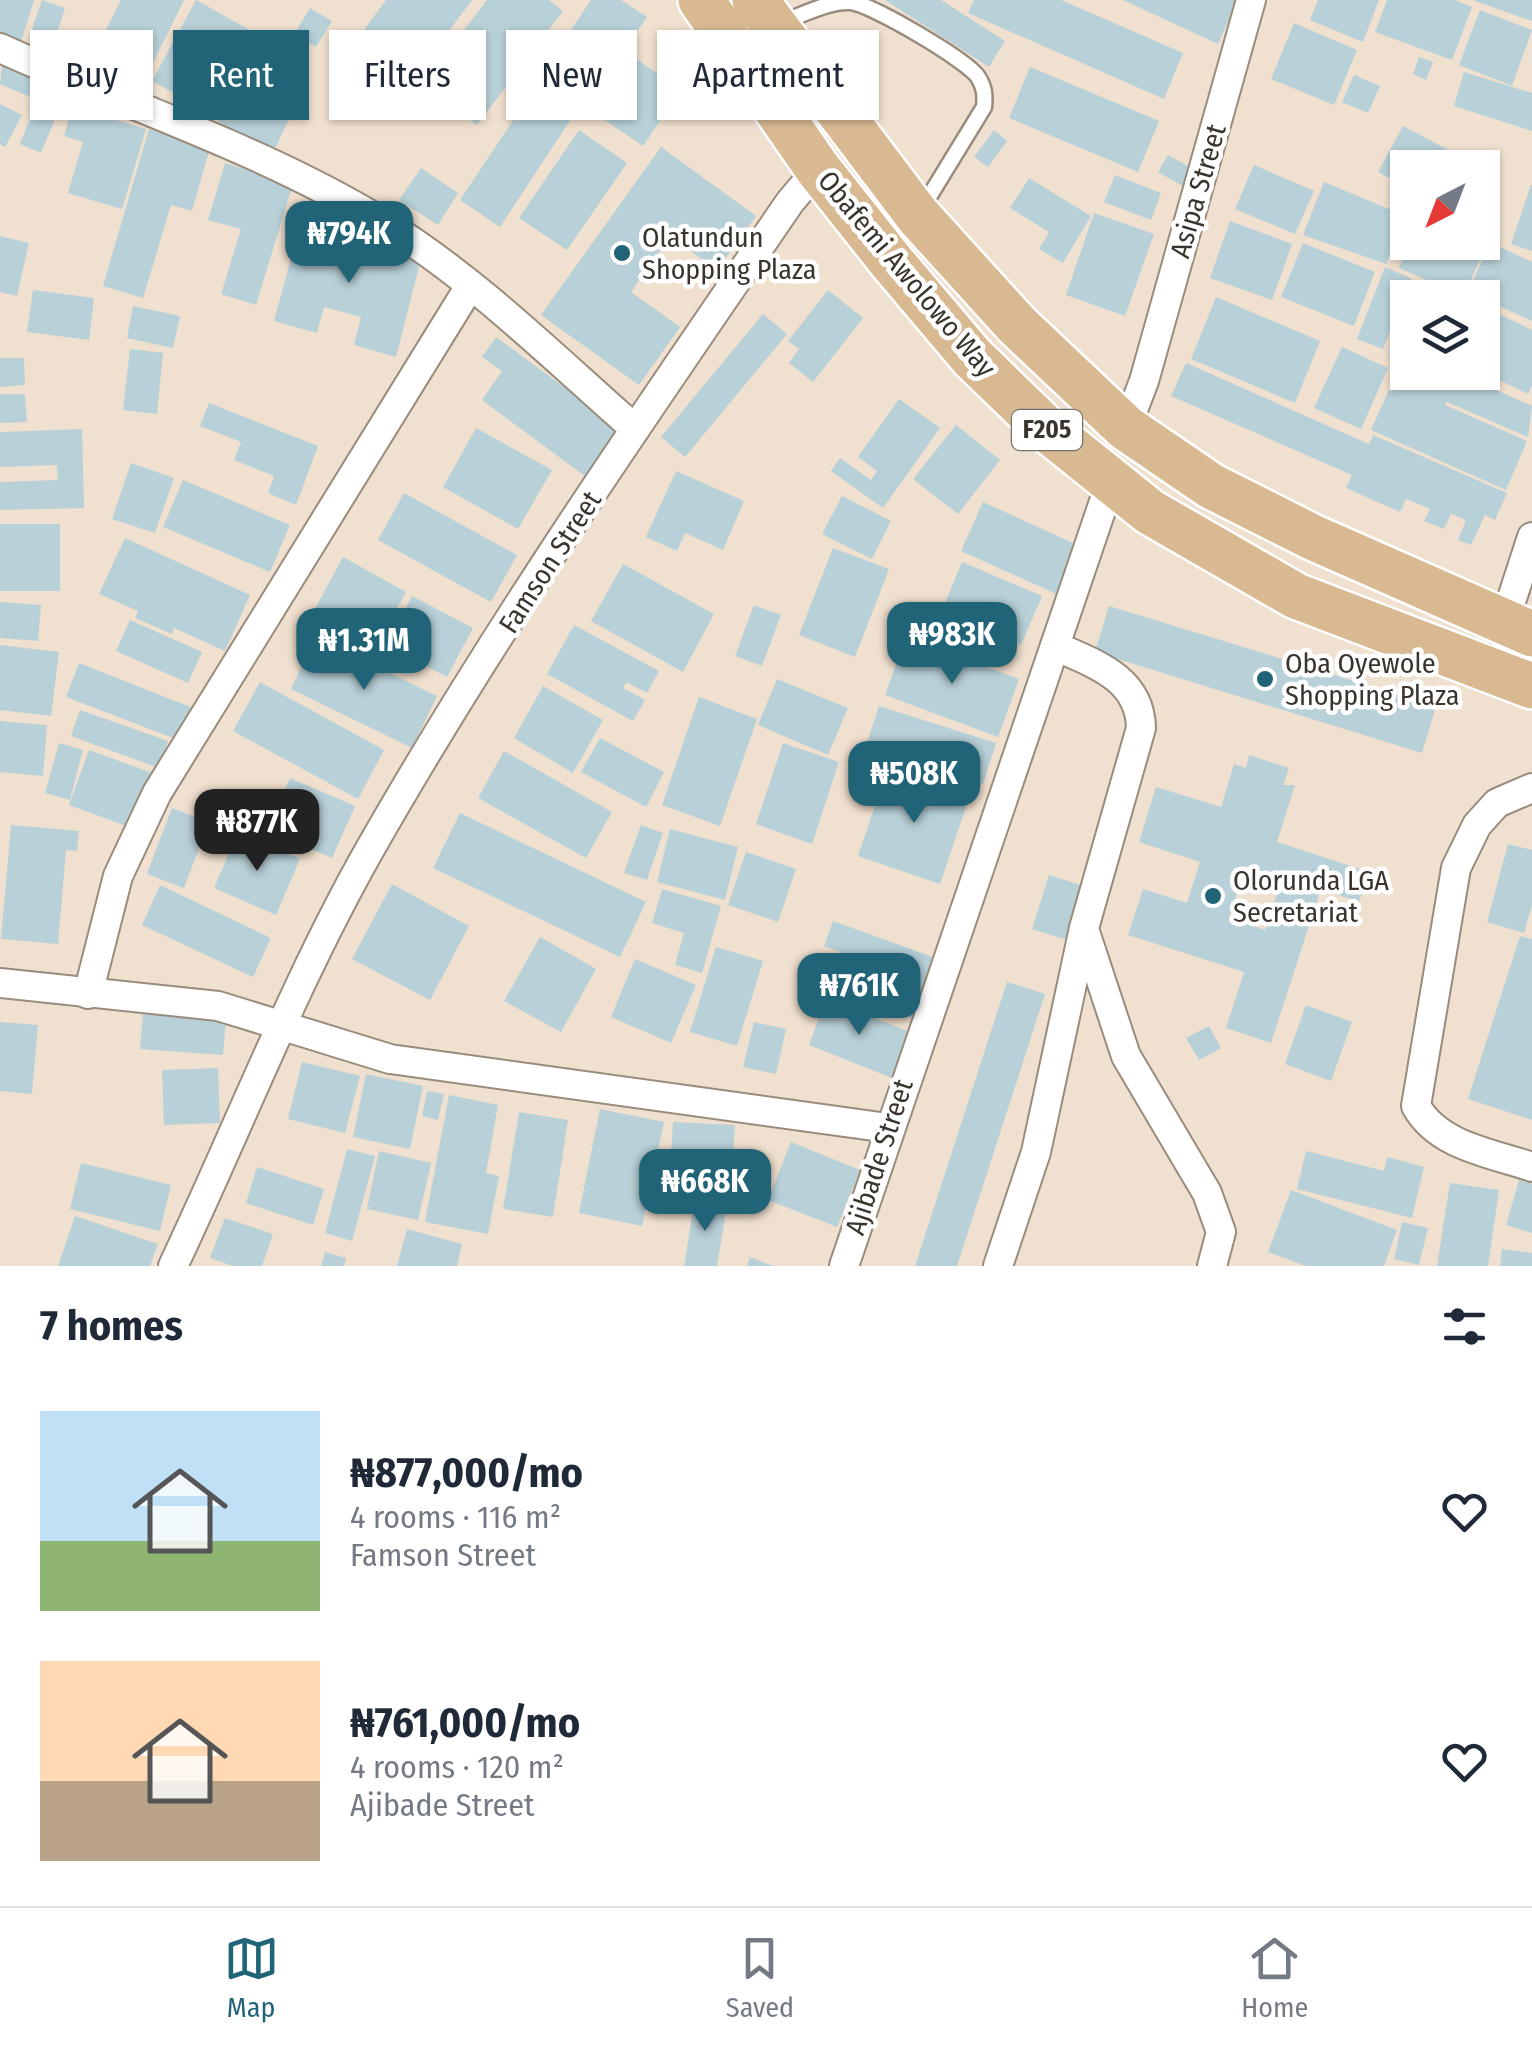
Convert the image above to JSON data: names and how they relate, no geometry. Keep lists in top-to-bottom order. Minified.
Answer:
{"streets":{"main road":["Obafemi Awolowo Way","F205"],"street":["Asipa Street","Famson Street","Ajibade Street"]},"crossings":[["Asipa Street","Obafemi Awolowo Way"],["Obafemi Awolowo Way","Famson Street"],["Obafemi Awolowo Way","Ajibade Street"]],"places":["Olatundun Shopping Plaza","Oba Oyewole Shopping Plaza","Olorunda LGA Secretariat"],"north":"bottom left","page":{"chip":["Buy","Rent","Filters","New","Apartment"],"price":["₦794K","₦983K","₦1.31M","₦508K","₦877K","₦761K","₦668K"],"heading":"7 homes","list":[{"name":"₦877,000/mo","note":"4 rooms · 116 m² · Famson Street"},{"name":"₦761,000/mo","note":"4 rooms · 120 m² · Ajibade Street"}],"tabs":["Map","Saved","Home"]}}
